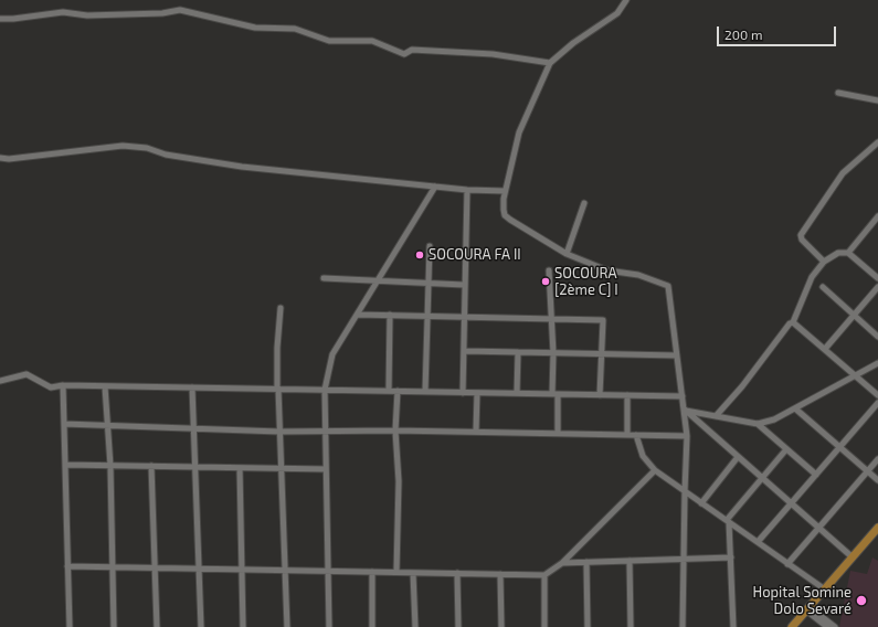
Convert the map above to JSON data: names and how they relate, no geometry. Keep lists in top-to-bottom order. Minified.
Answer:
{"places":["SOCOURA FA II","SOCOURA [2ème C] I","Hopital Somine Dolo Sevaré"],"scale_bar":"200 m"}
